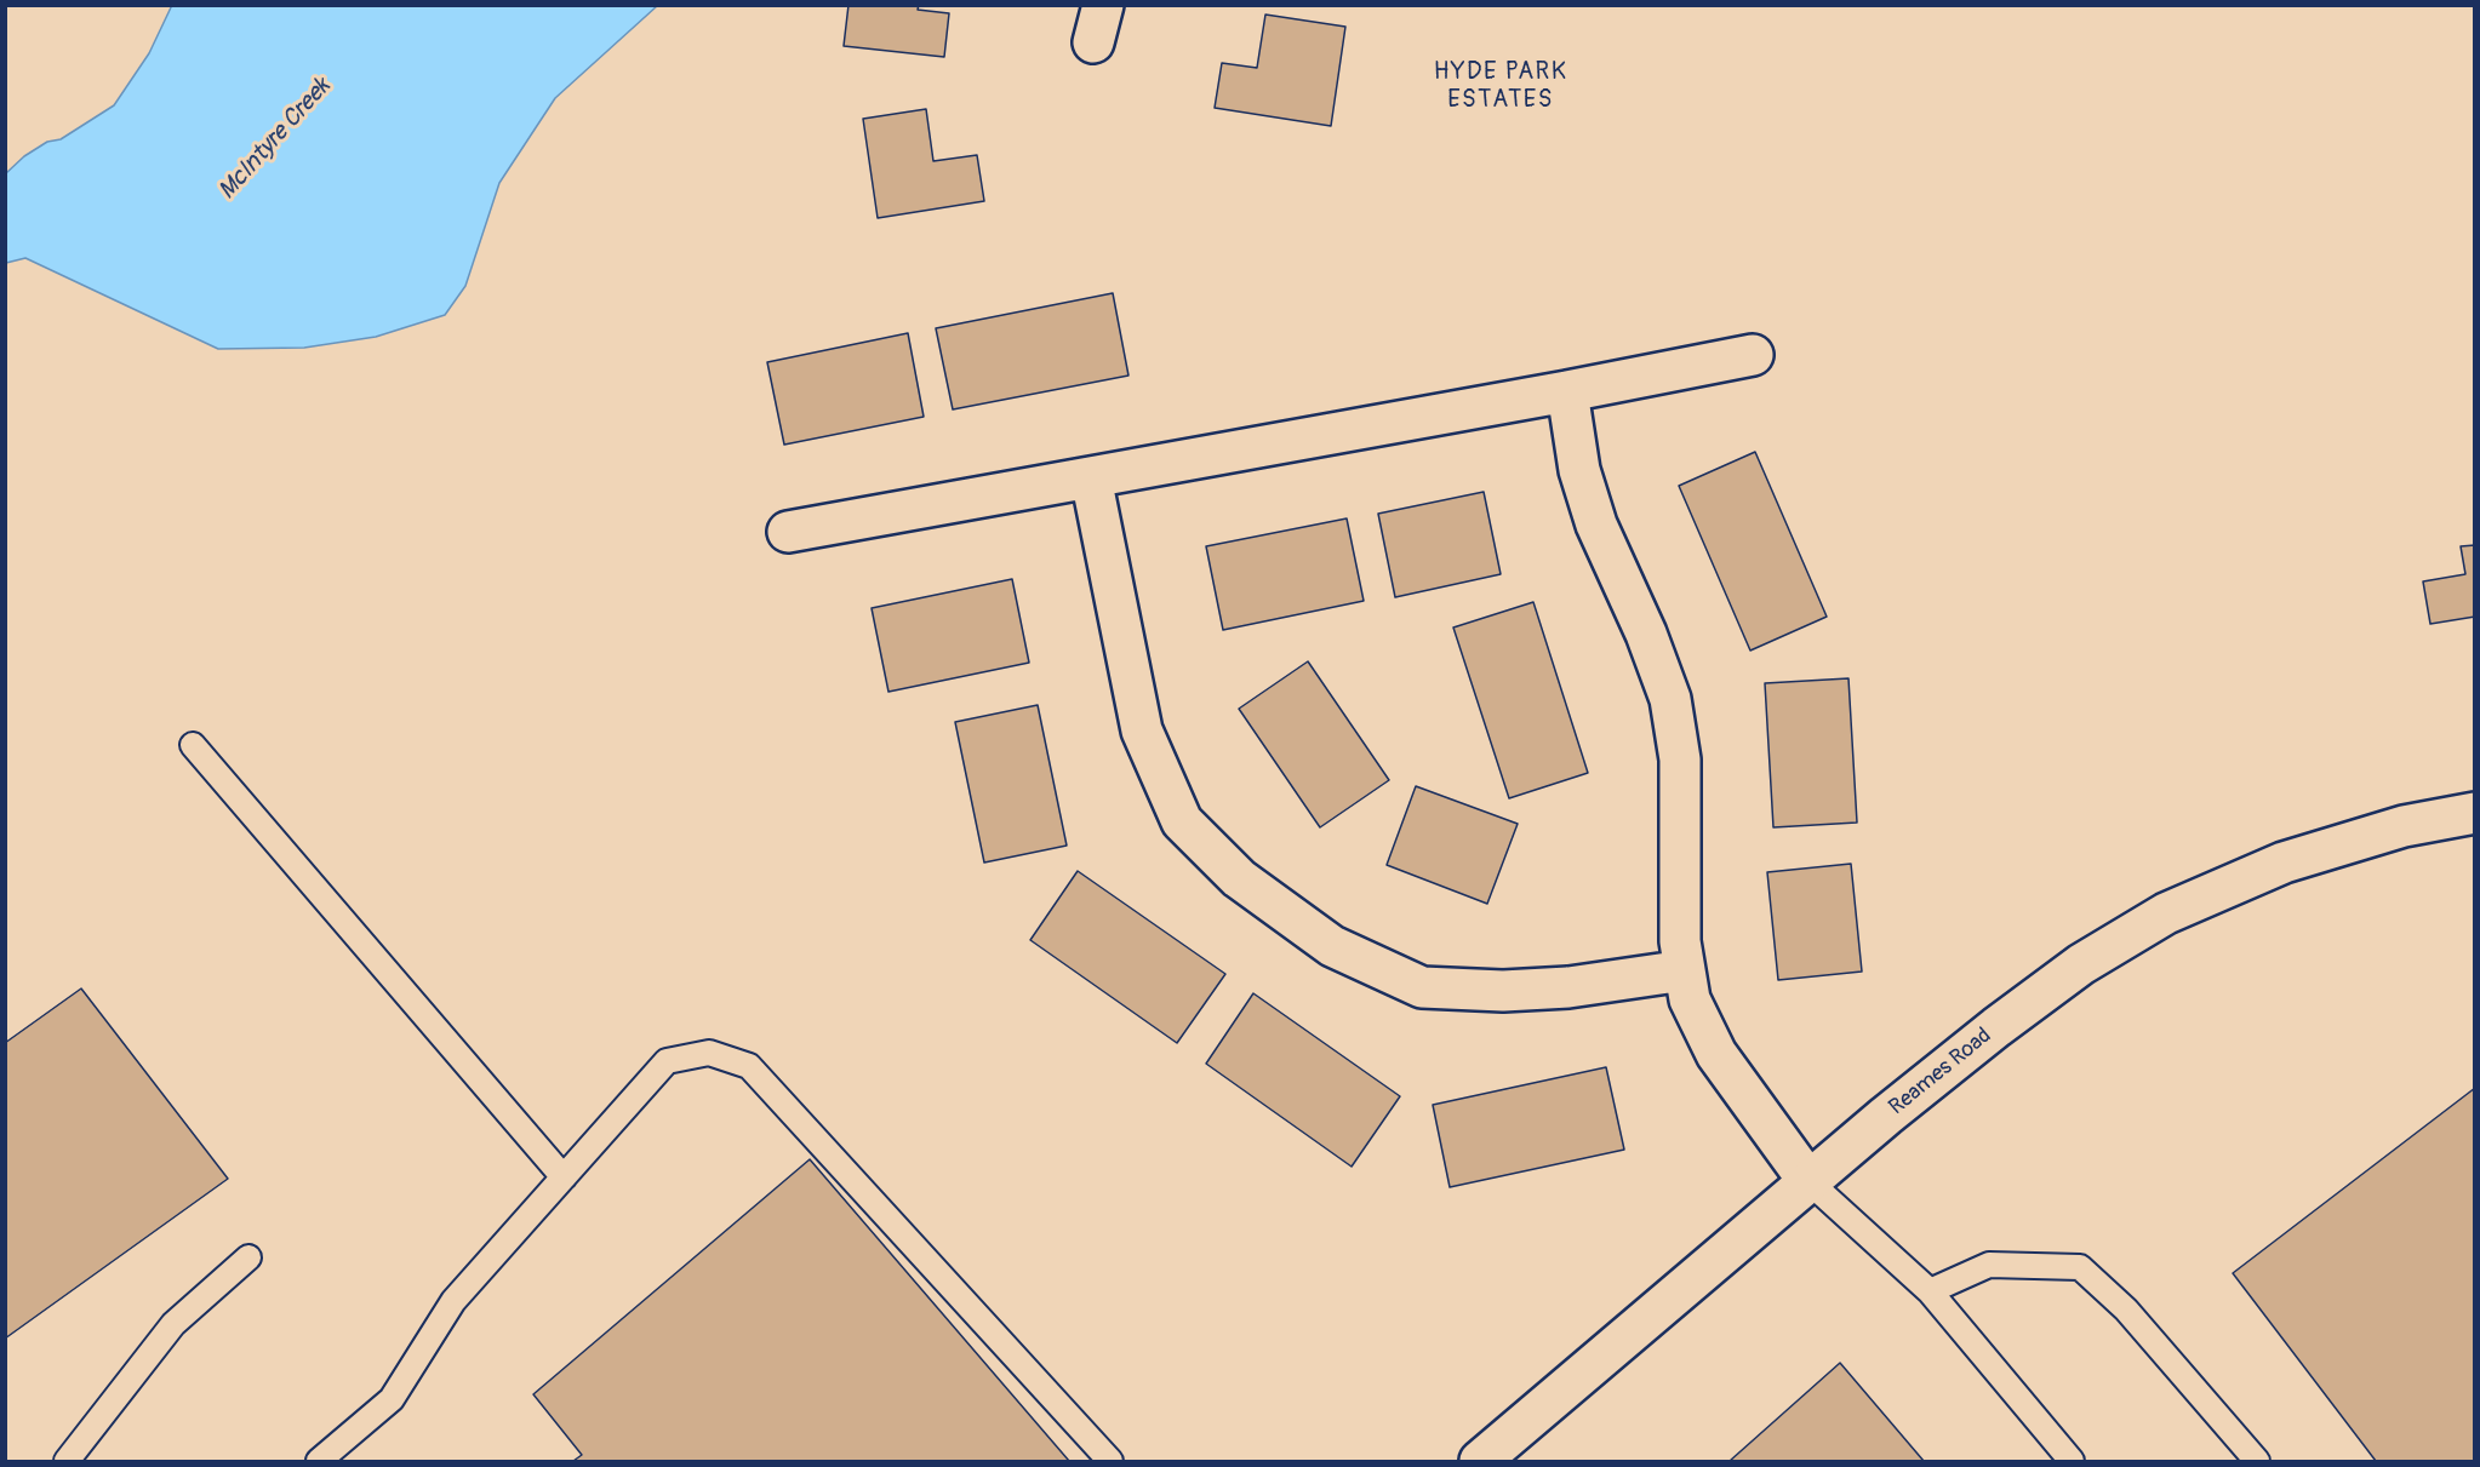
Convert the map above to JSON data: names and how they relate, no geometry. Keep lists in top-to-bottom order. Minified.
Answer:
{"streets":{"street":["Reames Road"]},"districts":["HYDE PARK ESTATES"],"water":["McIntyre Creek"]}
